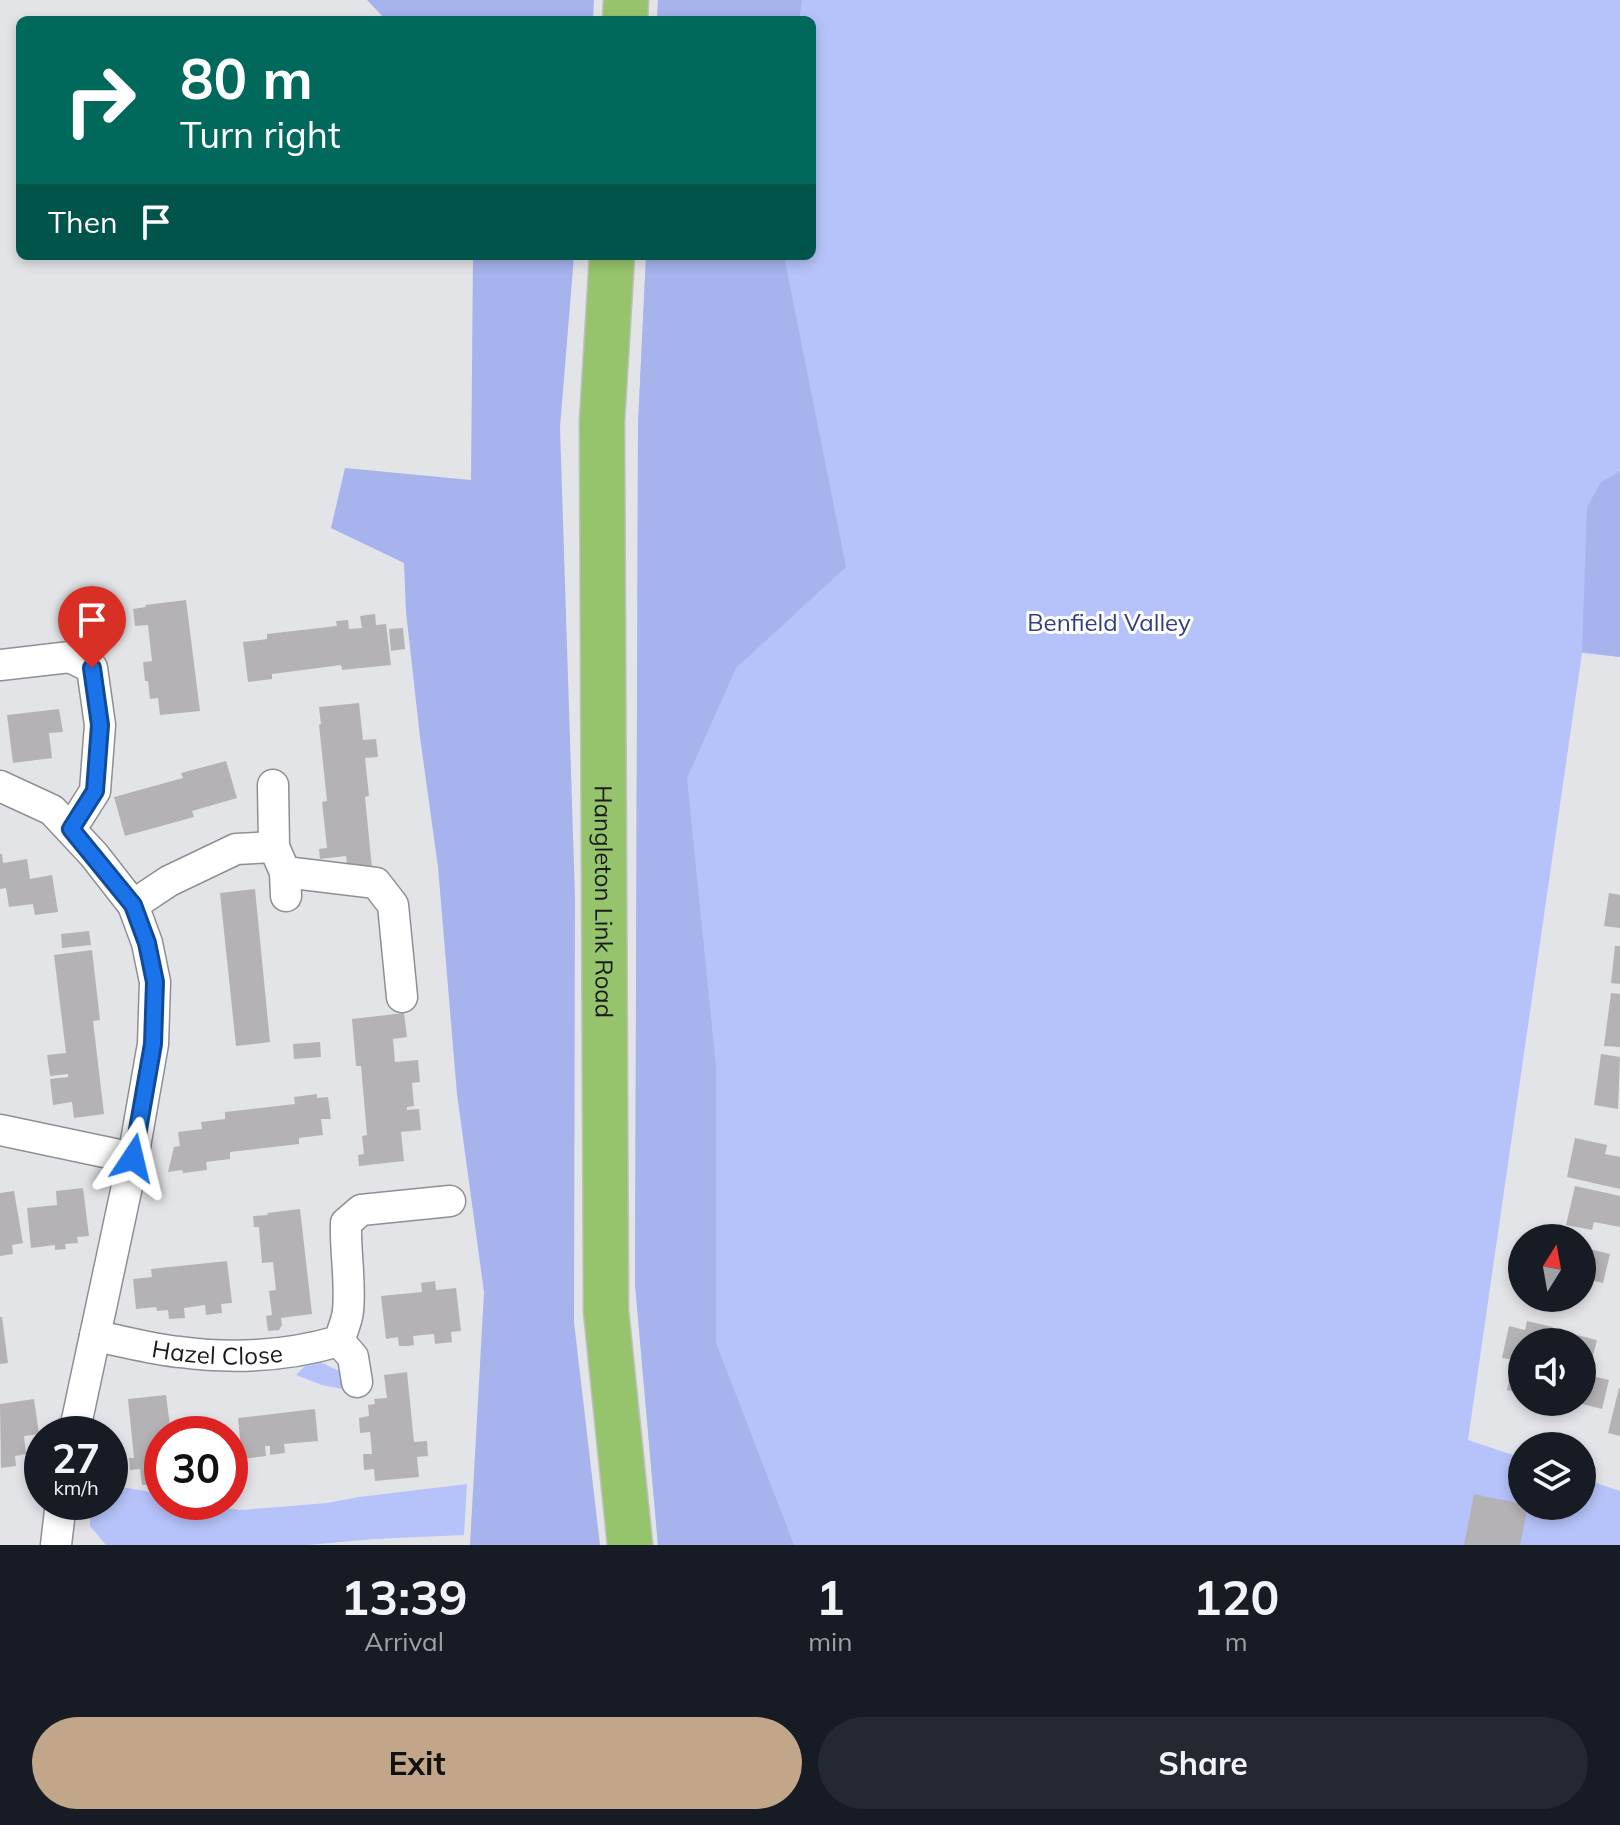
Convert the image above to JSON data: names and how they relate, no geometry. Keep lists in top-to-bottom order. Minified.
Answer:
{"streets":{"highway":["Hangleton Link Road"],"street":["Hazel Close"]},"parks":["Benfield Valley"],"north":"top","page":{"turn":["80 m","Turn right"],"then":"Then","speed":"27 km/h","limit":"30","eta":["13:39","Arrival","1","min","120","m"],"buttons":["Exit","Share"]}}
